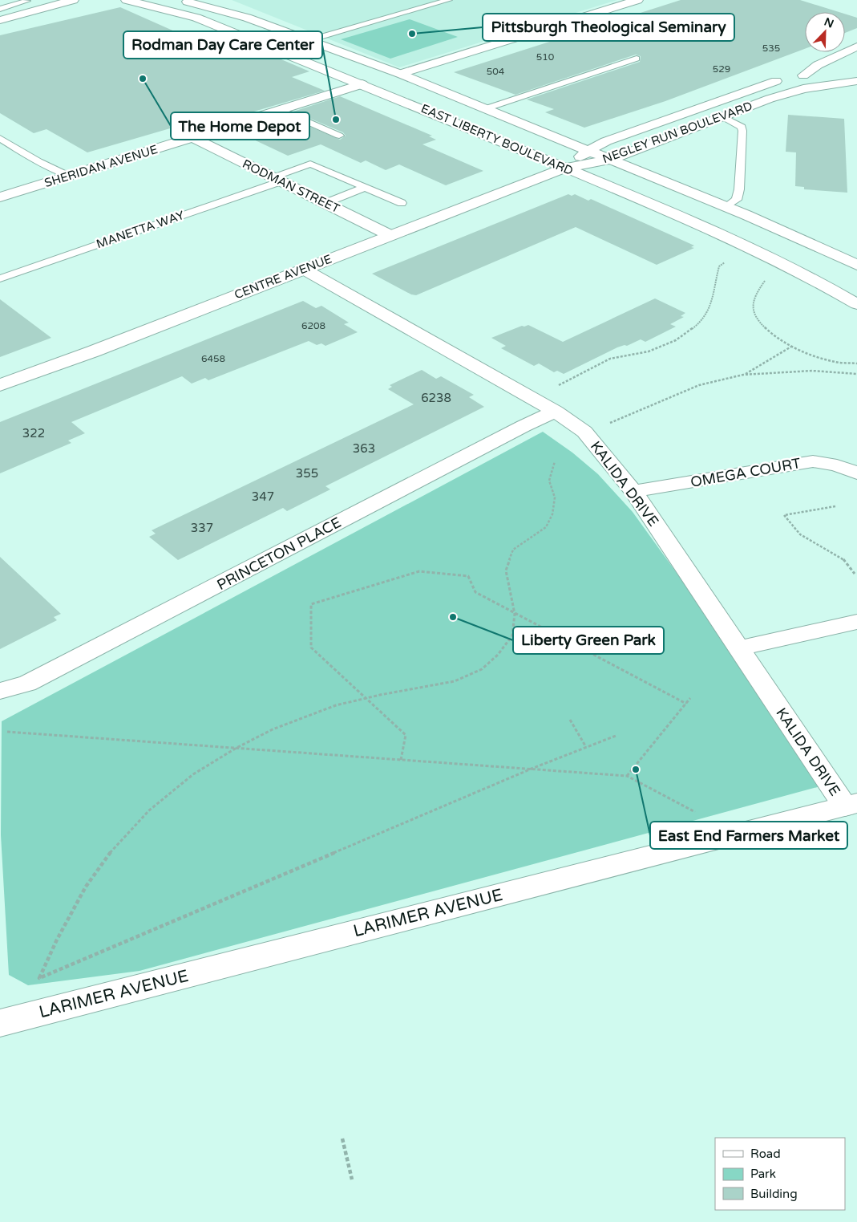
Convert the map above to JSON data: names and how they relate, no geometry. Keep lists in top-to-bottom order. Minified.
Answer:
{"streets":{"main road":["NEGLEY RUN BOULEVARD","EAST LIBERTY BOULEVARD","SHERIDAN AVENUE","RODMAN STREET","CENTRE AVENUE","OMEGA COURT","KALIDA DRIVE","PRINCETON PLACE","LARIMER AVENUE"],"lane":["MANETTA WAY"]},"crossings":[["NEGLEY RUN BOULEVARD","EAST LIBERTY BOULEVARD"],["NEGLEY RUN BOULEVARD","CENTRE AVENUE"],["EAST LIBERTY BOULEVARD","SHERIDAN AVENUE"],["EAST LIBERTY BOULEVARD","CENTRE AVENUE"],["SHERIDAN AVENUE","RODMAN STREET"],["RODMAN STREET","MANETTA WAY"],["RODMAN STREET","CENTRE AVENUE"],["CENTRE AVENUE","KALIDA DRIVE"],["OMEGA COURT","KALIDA DRIVE"],["KALIDA DRIVE","PRINCETON PLACE"],["KALIDA DRIVE","LARIMER AVENUE"]],"places":["Pittsburgh Theological Seminary","The Home Depot","Rodman Day Care Center","Liberty Green Park","East End Farmers Market"],"house_numbers":["535","510","529","504","6208","6458","6238","322","363","355","347","337"],"legend":["Road","Park","Building"],"north":"top right"}
